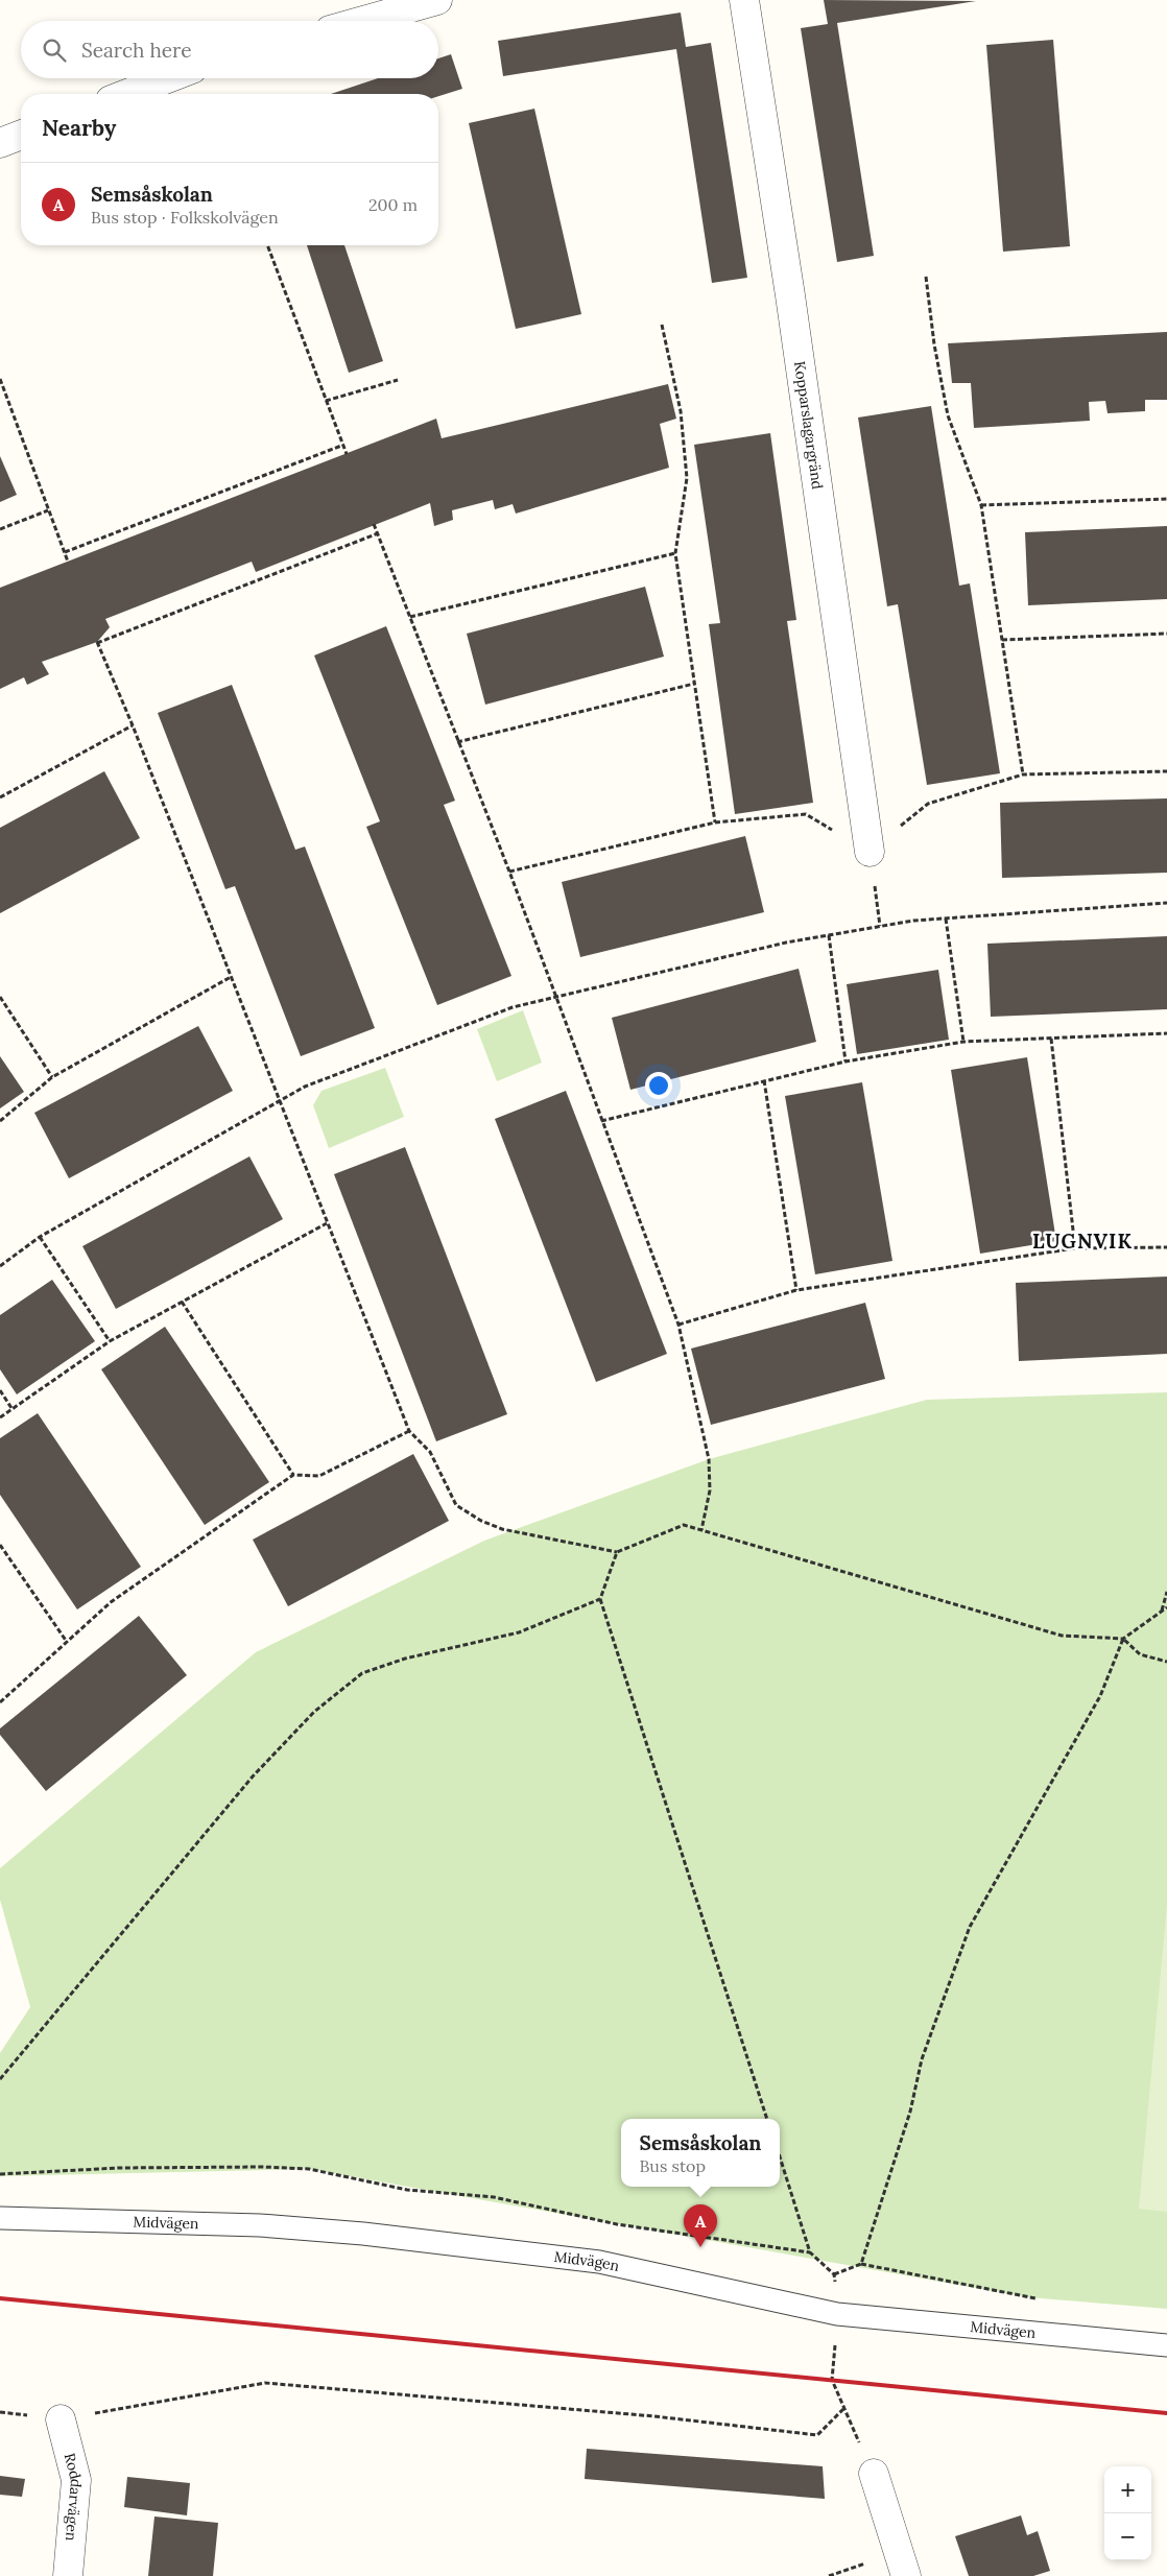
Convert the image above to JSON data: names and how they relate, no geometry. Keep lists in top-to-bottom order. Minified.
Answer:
{"streets":{"street":["Kopparslagargränd","Roddarvägen"],"lane":["Midvägen"]},"districts":["LUGNVIK"],"page":{"search":"Search here","heading":"Nearby","list":[{"mark":"A","name":"Semsåskolan","note":"Bus stop · Folkskolvägen","value":"200 m"}],"popup":["Semsåskolan","Bus stop"],"pins":"A","map_buttons":["+","−"]}}
